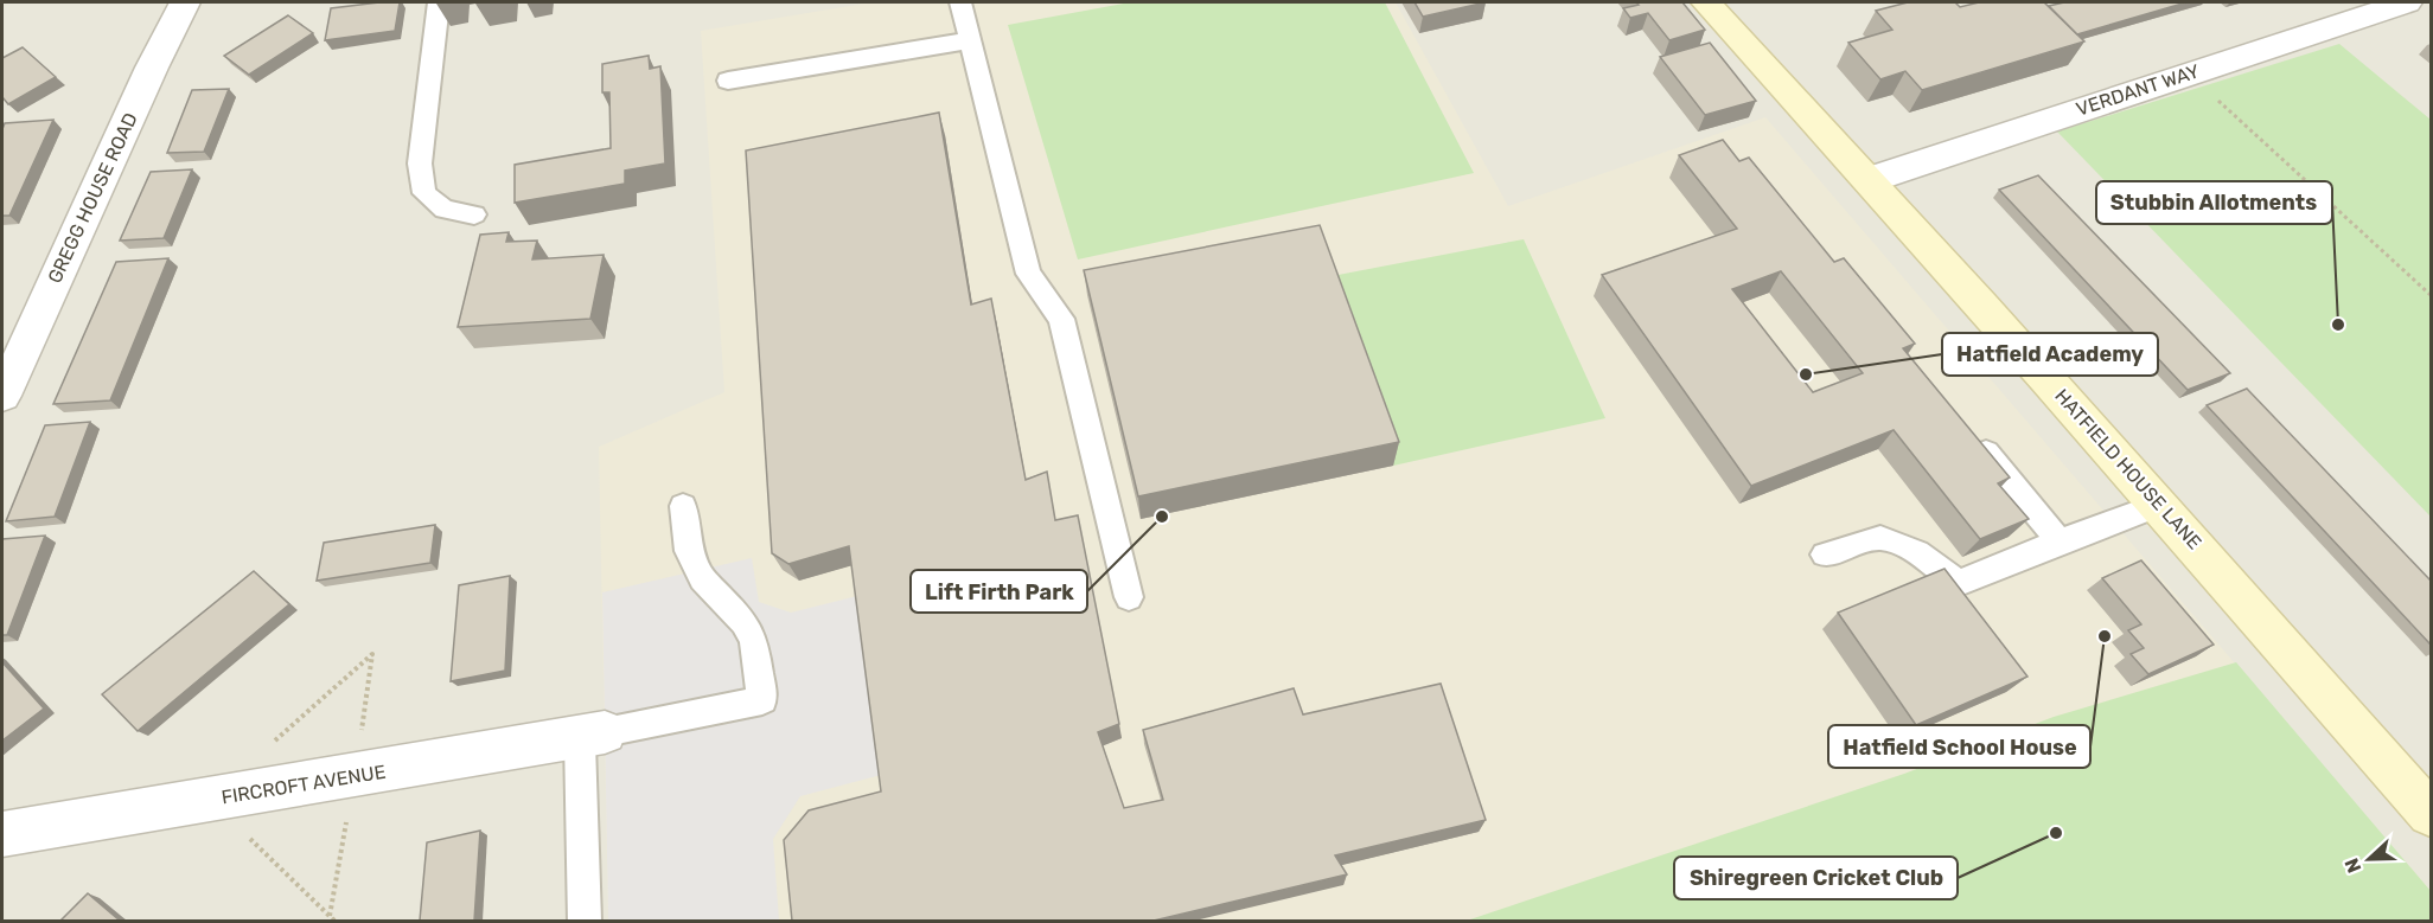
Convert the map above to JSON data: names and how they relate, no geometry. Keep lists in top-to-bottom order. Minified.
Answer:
{"streets":{"street":["VERDANT WAY","GREGG HOUSE ROAD","HATFIELD HOUSE LANE","FIRCROFT AVENUE"]},"crossings":[["VERDANT WAY","HATFIELD HOUSE LANE"]],"places":["Stubbin Allotments","Hatfield Academy","Lift Firth Park","Hatfield School House","Shiregreen Cricket Club"],"north":"left"}
